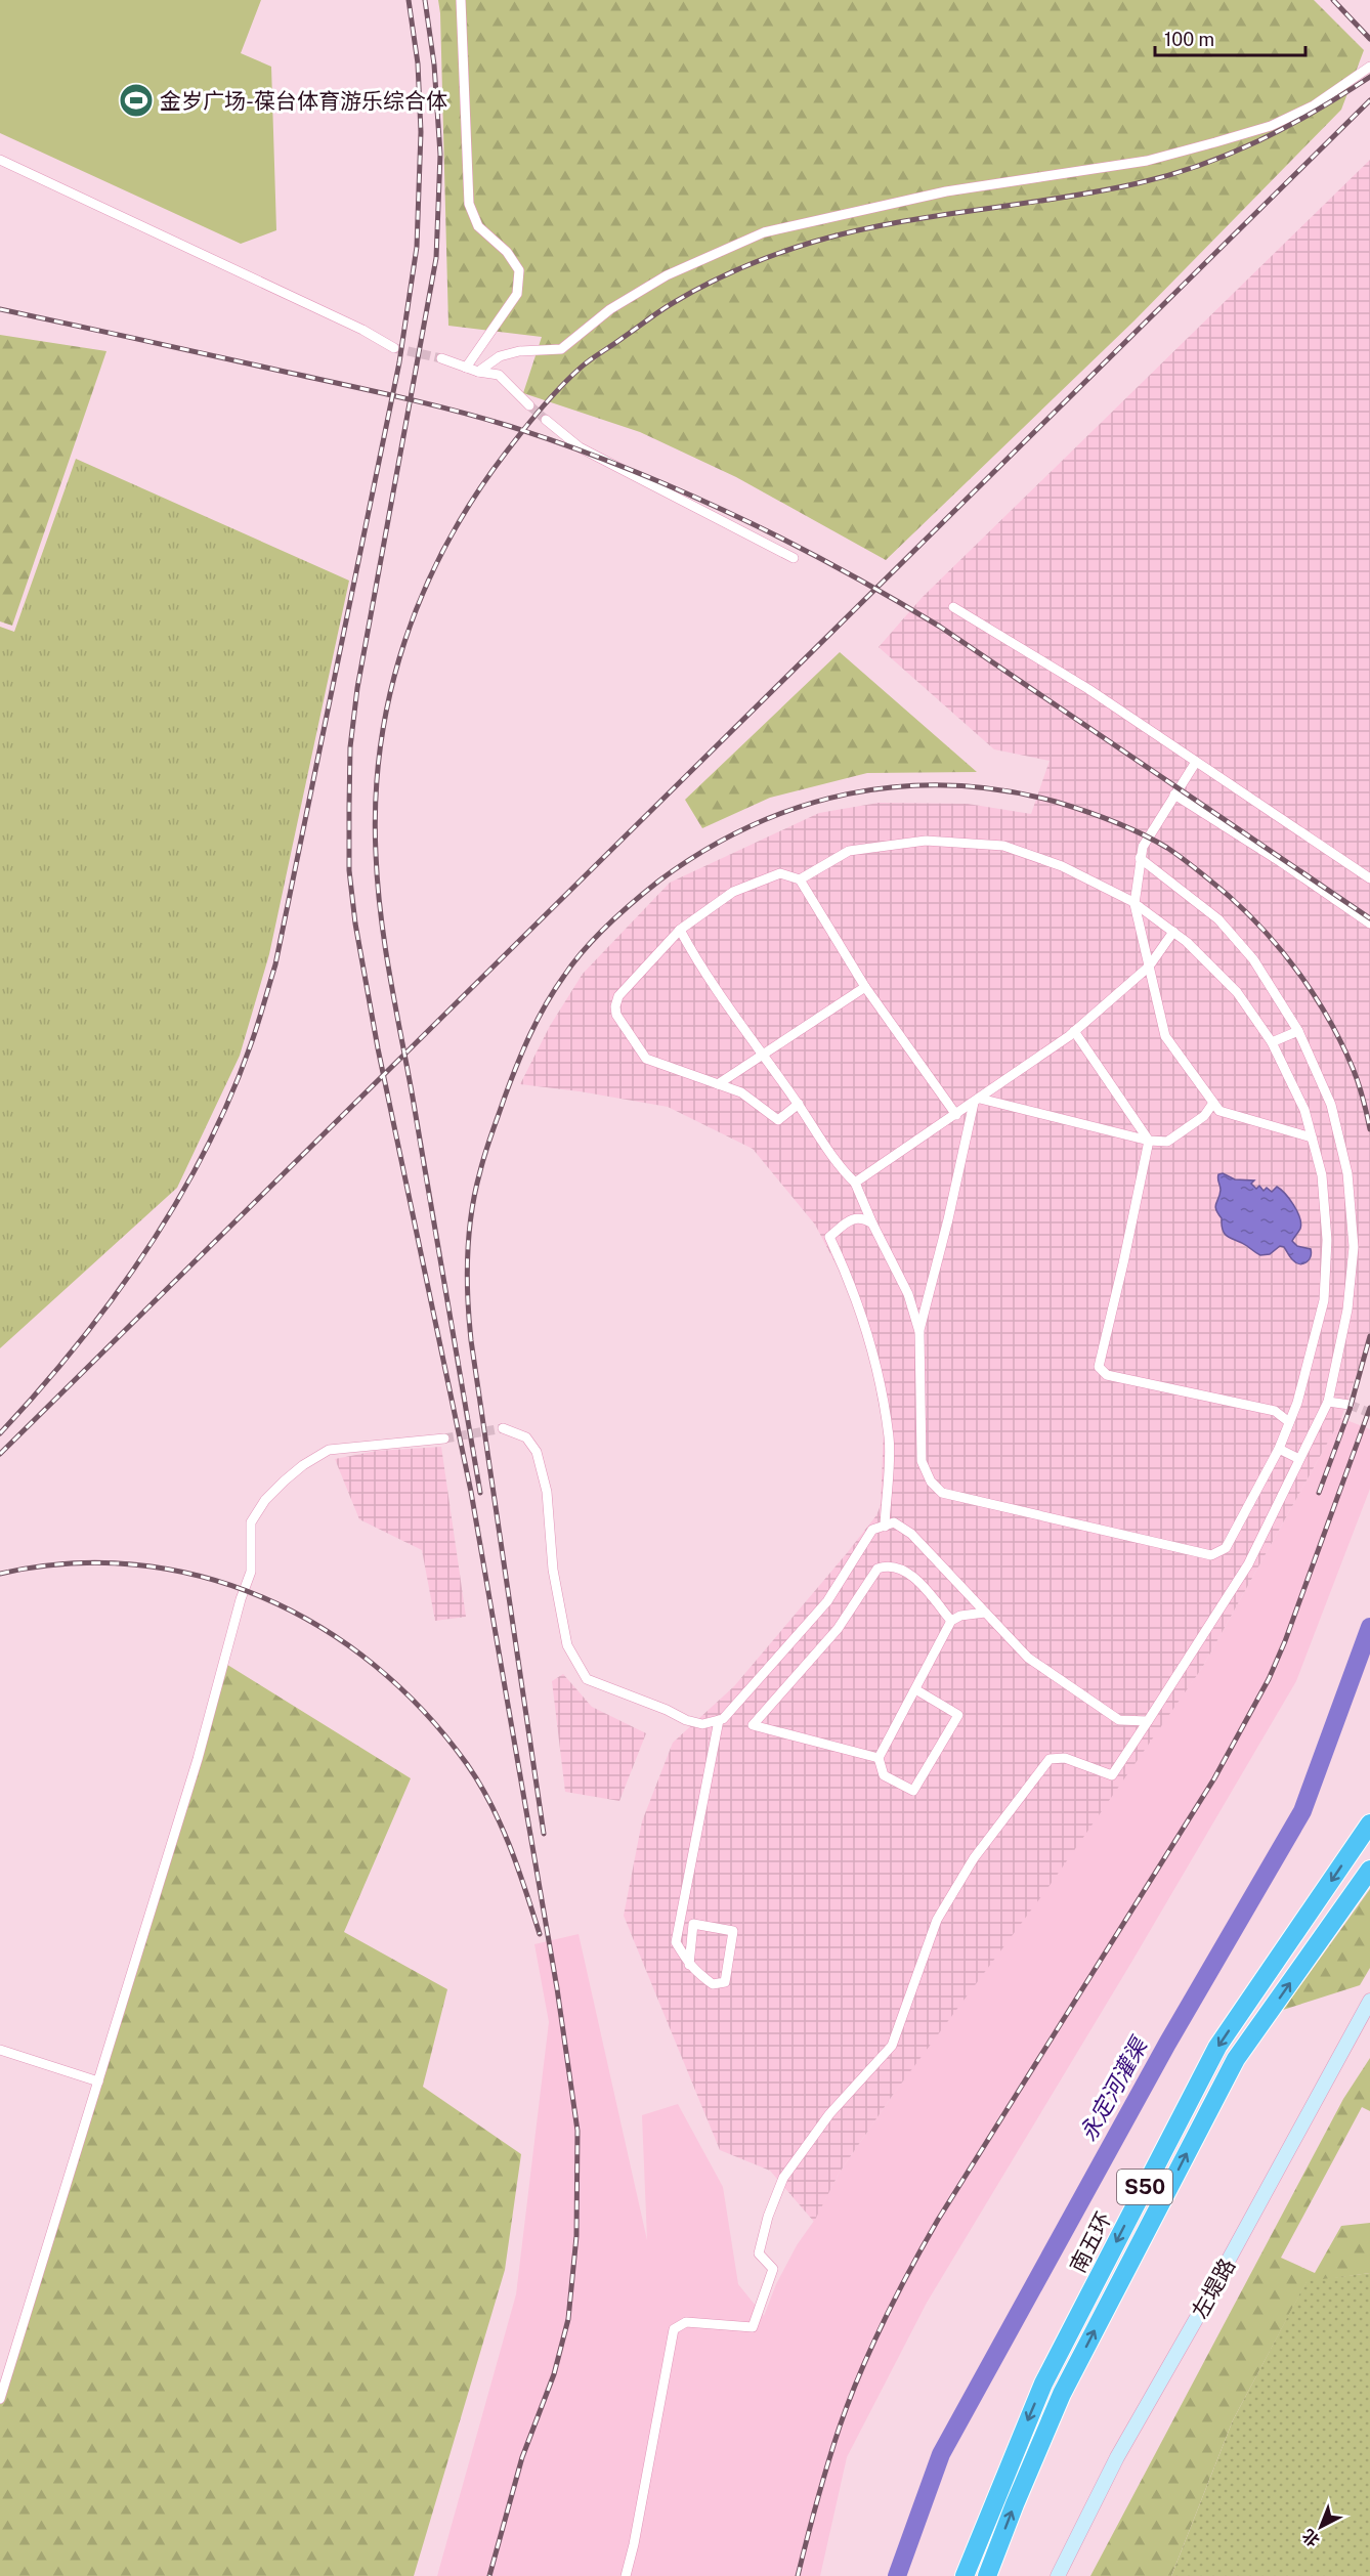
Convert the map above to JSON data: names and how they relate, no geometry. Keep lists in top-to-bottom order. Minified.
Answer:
{"streets":{"highway":["S50","南五环"],"main road":["左堤路"]},"water":["永定河灌渠"],"places":{"sports":["金岁广场-葆台体育游乐综合体"]},"scale_bar":"100 m","north":"bottom left"}
